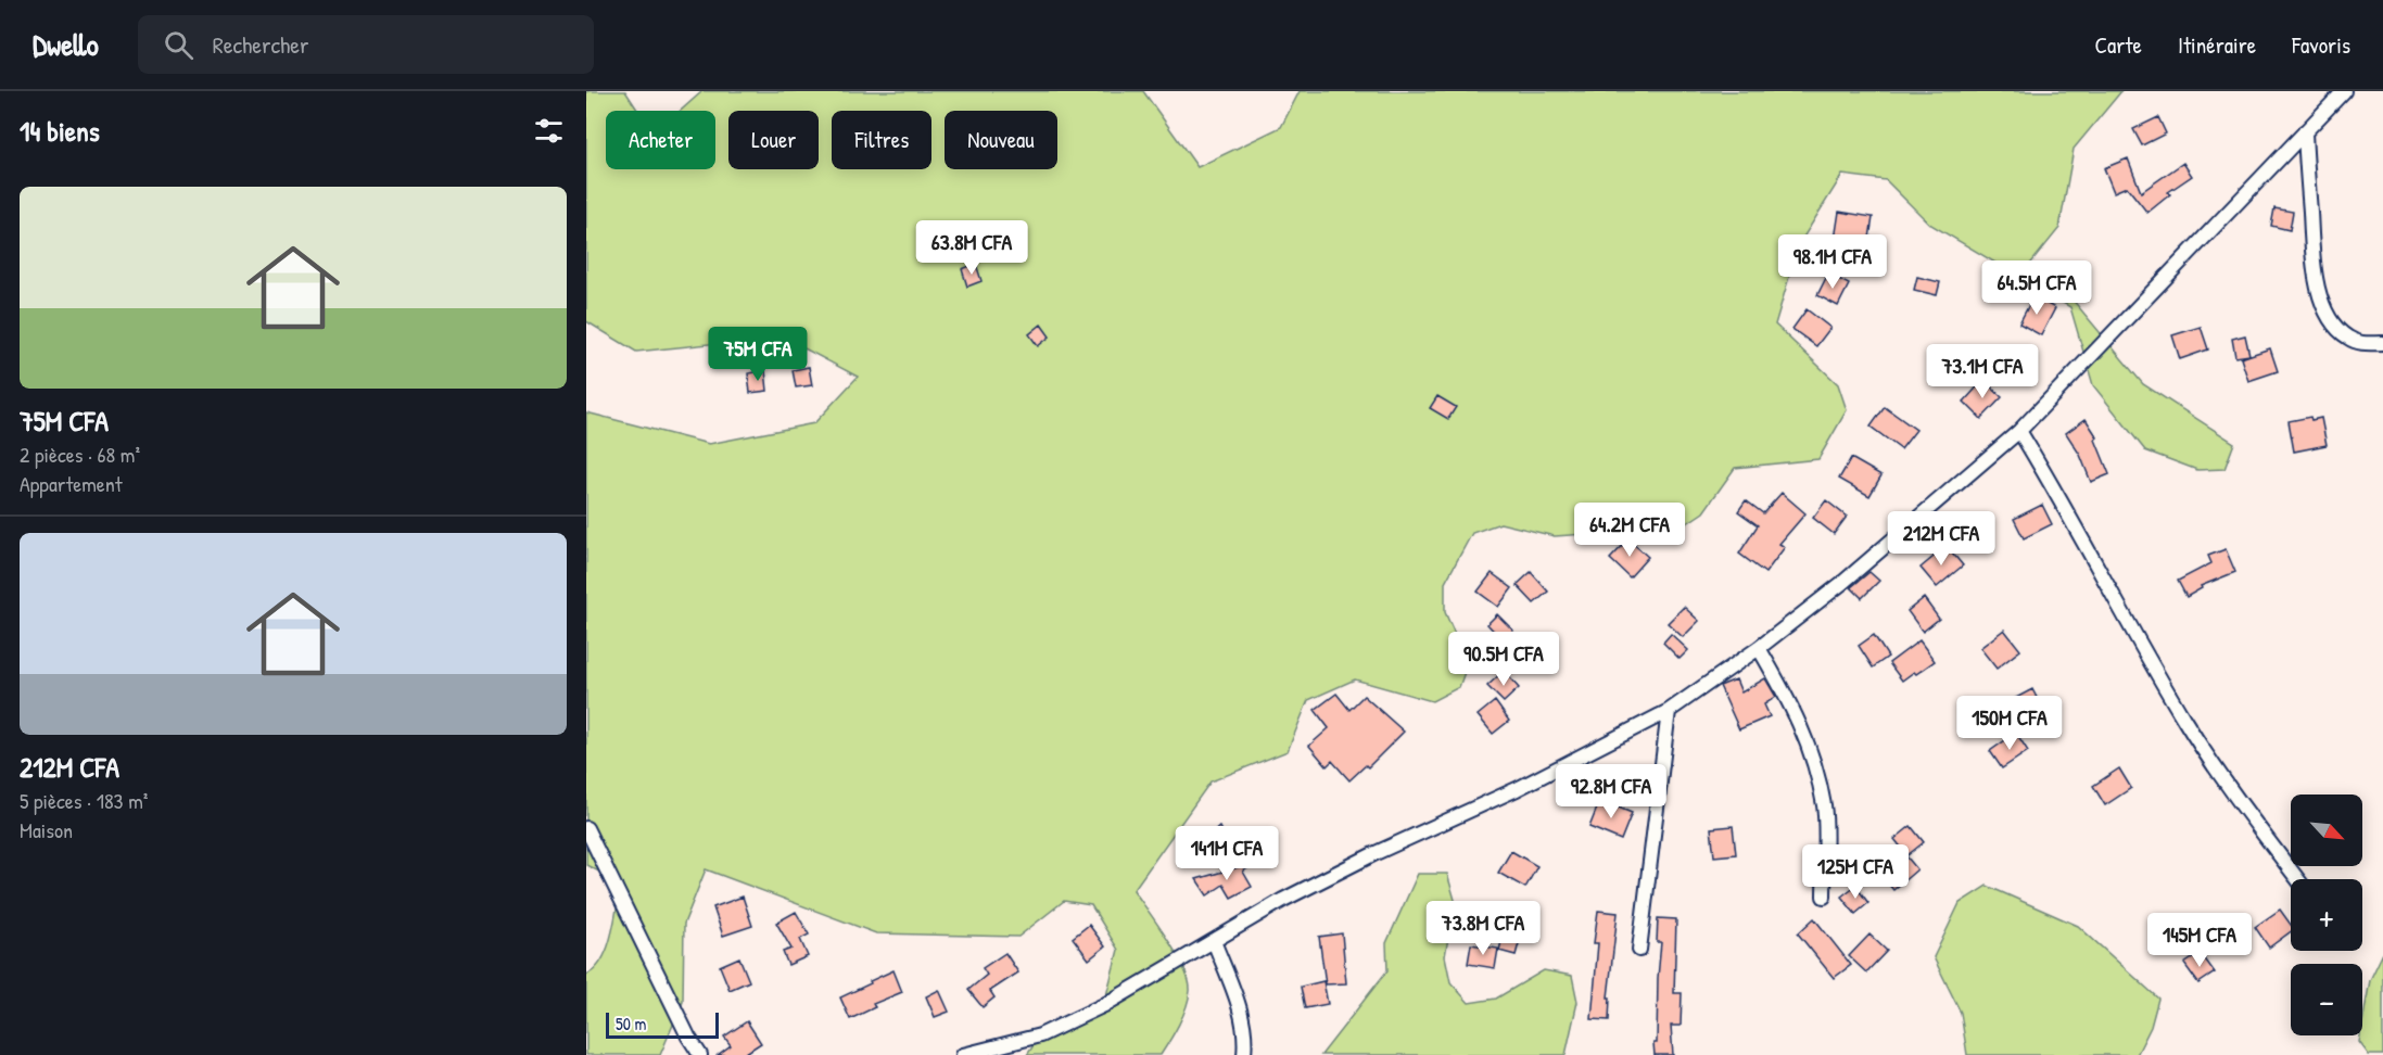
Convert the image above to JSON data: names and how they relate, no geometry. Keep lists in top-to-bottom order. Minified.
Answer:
{"scale_bar":"50 m","north":"bottom right","page":{"header":"Dwello","search":"Rechercher","nav":["Carte","Itinéraire","Favoris"],"heading":"14 biens","chip":["Acheter","Louer","Filtres","Nouveau"],"list":[{"name":"75M CFA","note":"2 pièces · 68 m² · Appartement"},{"name":"212M CFA","note":"5 pièces · 183 m² · Maison"}],"price":["63.8M CFA","98.1M CFA","64.5M CFA","75M CFA","73.1M CFA","64.2M CFA","212M CFA","90.5M CFA","150M CFA","92.8M CFA","141M CFA","125M CFA","73.8M CFA","145M CFA"],"map_buttons":["+","−"],"scale":"50 m"}}
